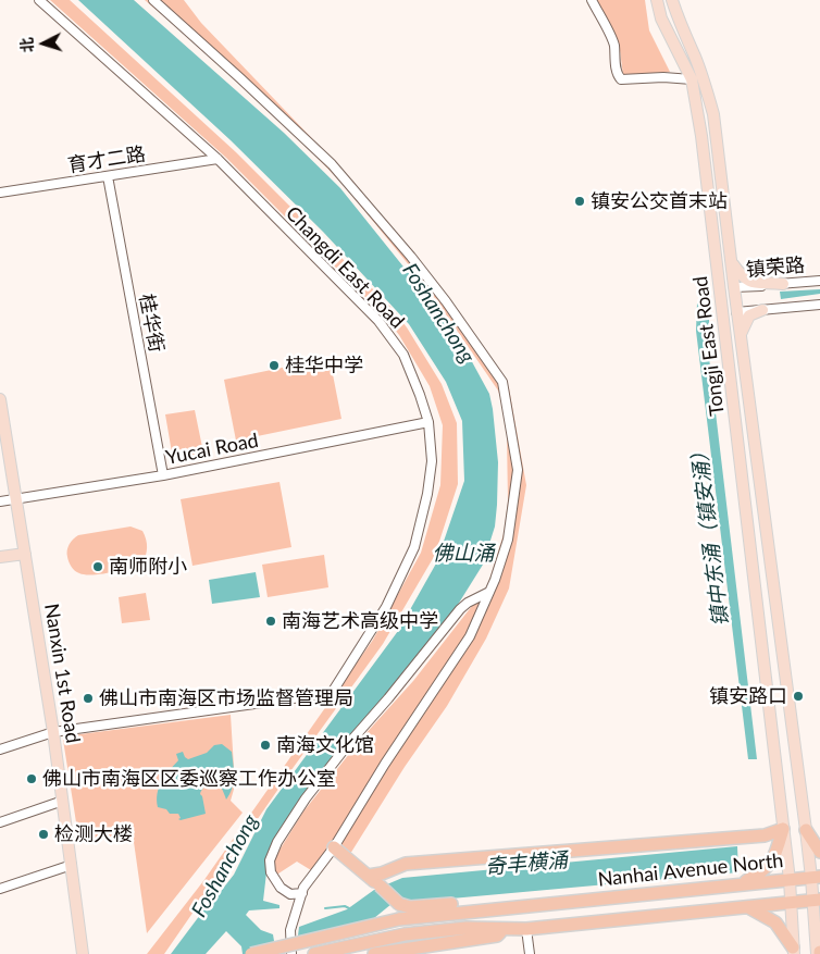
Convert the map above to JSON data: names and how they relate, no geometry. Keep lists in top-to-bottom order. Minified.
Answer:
{"streets":{"highway":["Nanhai Avenue North"],"main road":["Tongji East Road","Nanxin 1st Road"],"street":["育才二路","Changdi East Road","镇荣路","桂华街","Yucai Road"]},"crossings":[["育才二路","Changdi East Road"],["育才二路","桂华街"],["Changdi East Road","Yucai Road"],["Changdi East Road","Nanxin 1st Road"],["镇荣路","Tongji East Road"],["桂华街","Yucai Road"],["Tongji East Road","Nanhai Avenue North"],["Yucai Road","Nanxin 1st Road"]],"water":["Foshanchong","镇中东涌（镇安涌）","佛山涌","奇丰横涌"],"places":["镇安公交首末站","桂华中学","南师附小","南海艺术高级中学","镇安路口","佛山市南海区市场监督管理局","南海文化馆","佛山市南海区区委巡察工作办公室","检测大楼"],"north":"left"}
